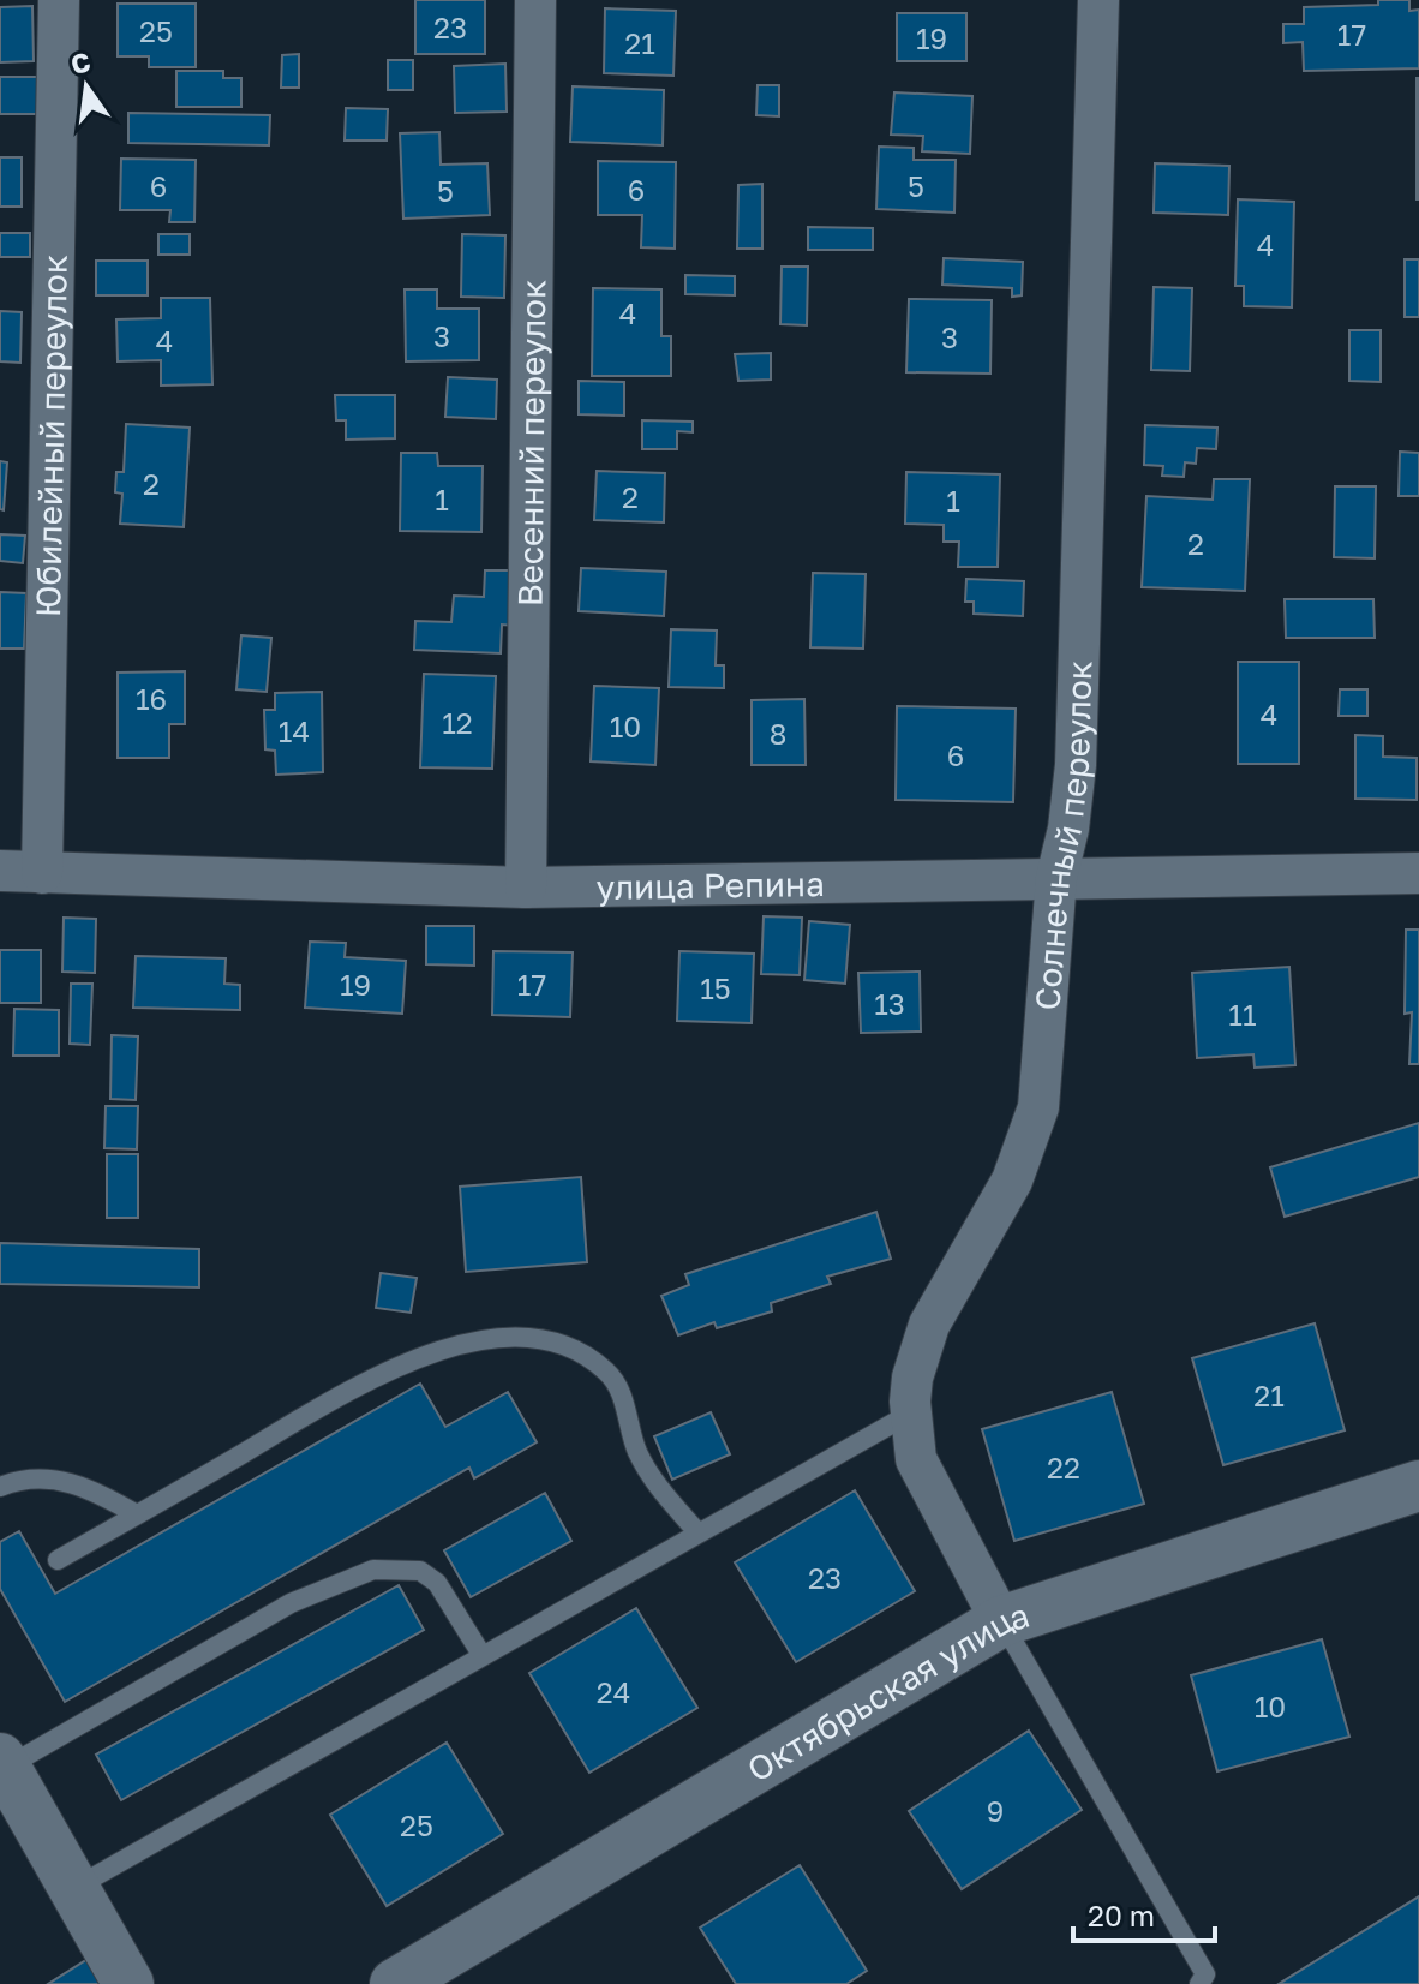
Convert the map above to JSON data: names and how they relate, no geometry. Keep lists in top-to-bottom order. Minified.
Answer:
{"streets":{"street":["Юбилейный переулок","Весенний переулок","Солнечный переулок","улица Репина","Октябрьская улица"]},"crossings":[["Юбилейный переулок","улица Репина"],["Весенний переулок","улица Репина"],["Солнечный переулок","улица Репина"],["Солнечный переулок","Октябрьская улица"]],"house_numbers":["23","25","17","19","21","6","5","6","5","4","4","3","3","4","2","2","1","1","2","16","4","12","10","14","8","6","19","17","15","13","11","21","22","23","24","10","9","25"],"scale_bar":"20 m","north":"top"}
